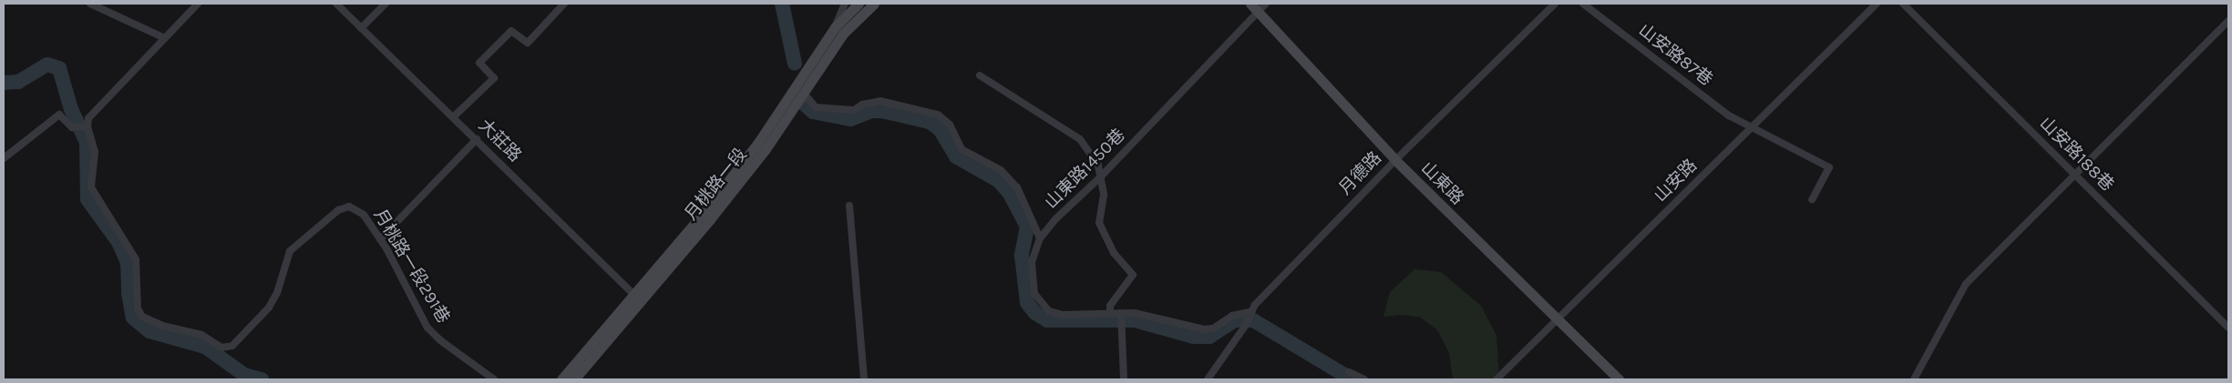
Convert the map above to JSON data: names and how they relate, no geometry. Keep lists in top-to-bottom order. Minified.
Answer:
{"streets":{"street":["山安路87巷","大莊路","山安路188巷","山東路1450巷","月德路","山安路","山東路","月桃路一段","月桃路一段291巷"]},"crossings":[["山安路87巷","山安路"],["大莊路","月桃路一段"],["山東路1450巷","月德路"],["山東路1450巷","山東路"],["月德路","山東路"],["山安路","山東路"]]}
